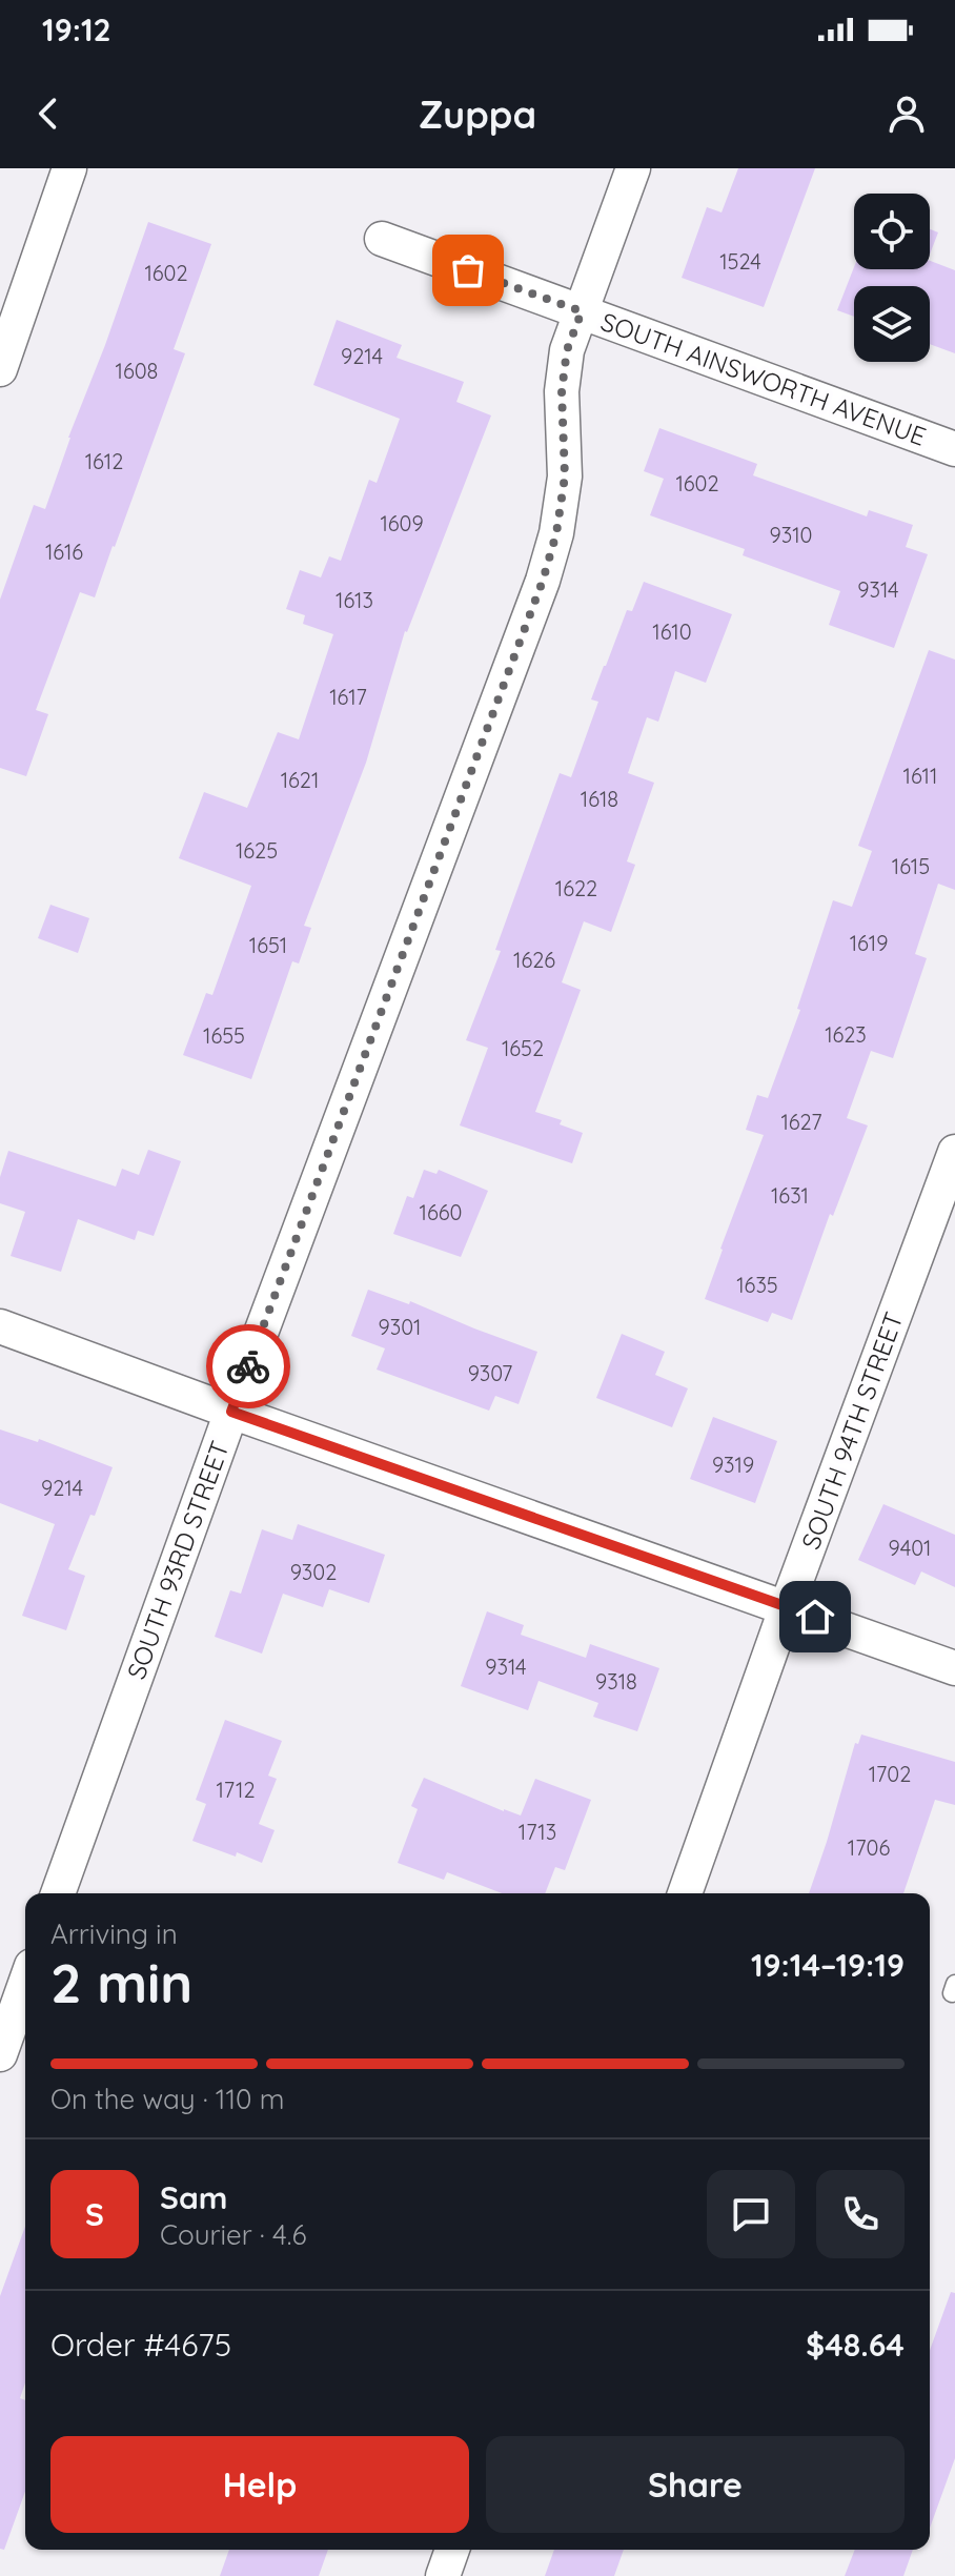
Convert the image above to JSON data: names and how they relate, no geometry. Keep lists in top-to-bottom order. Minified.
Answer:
{"streets":{"street":["SOUTH AINSWORTH AVENUE","SOUTH 94TH STREET","SOUTH 93RD STREET"]},"crossings":[["SOUTH AINSWORTH AVENUE","SOUTH 93RD STREET"]],"house_numbers":["1524","1602","9214","1608","1612","1602","1609","9310","1616","9314","1613","1610","1617","1611","1621","1618","1625","1615","1622","1619","1651","1626","1623","1655","1652","1627","1631","1660","1635","9301","9307","9319","9214","9401","9302","9314","9318","1702","1712","1713","1706"],"page":{"status":"19:12","header":"Zuppa","heading":["2 min","Arriving in","19:14–19:19"],"panel":["Sam","Courier · 4.6","Order #4675","$48.64"],"bar":"On the way · 110 m","round":"S","buttons":["Help","Share"]}}
